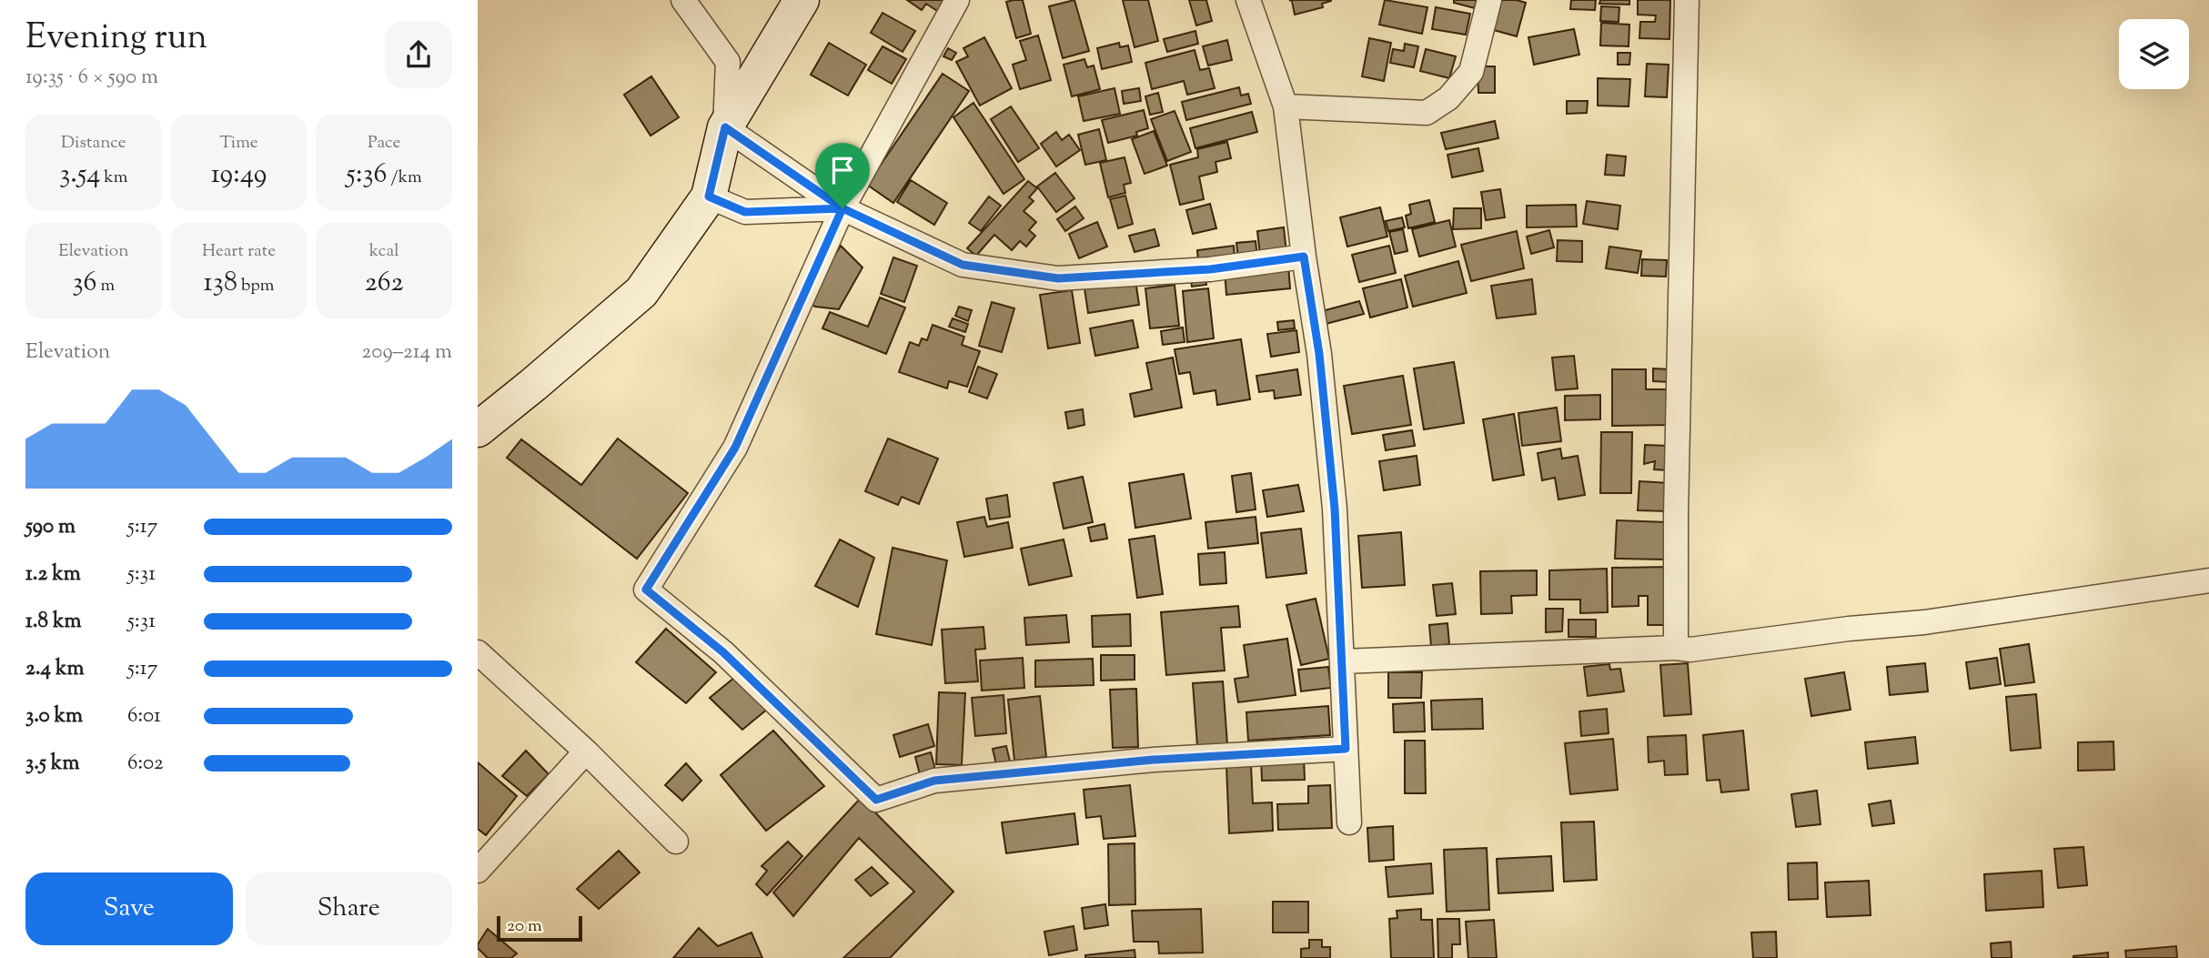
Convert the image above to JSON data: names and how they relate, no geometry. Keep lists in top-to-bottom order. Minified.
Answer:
{"scale_bar":"20 m","page":{"heading":["Evening run","19:35 · 6 × 590 m"],"stats":[["Distance","3.54 km"],["Time","19:49"],["Pace","5:36 /km"],["Elevation","36 m"],["Heart rate","138 bpm"],["kcal","262"]],"chart":["Elevation","209–214 m"],"list":[{"name":"590 m","note":"5:17"},{"name":"1.2 km","note":"5:31"},{"name":"1.8 km","note":"5:31"},{"name":"2.4 km","note":"5:17"},{"name":"3.0 km","note":"6:01"},{"name":"3.5 km","note":"6:02"}],"buttons":["Save","Share"],"scale":"20 m"}}
